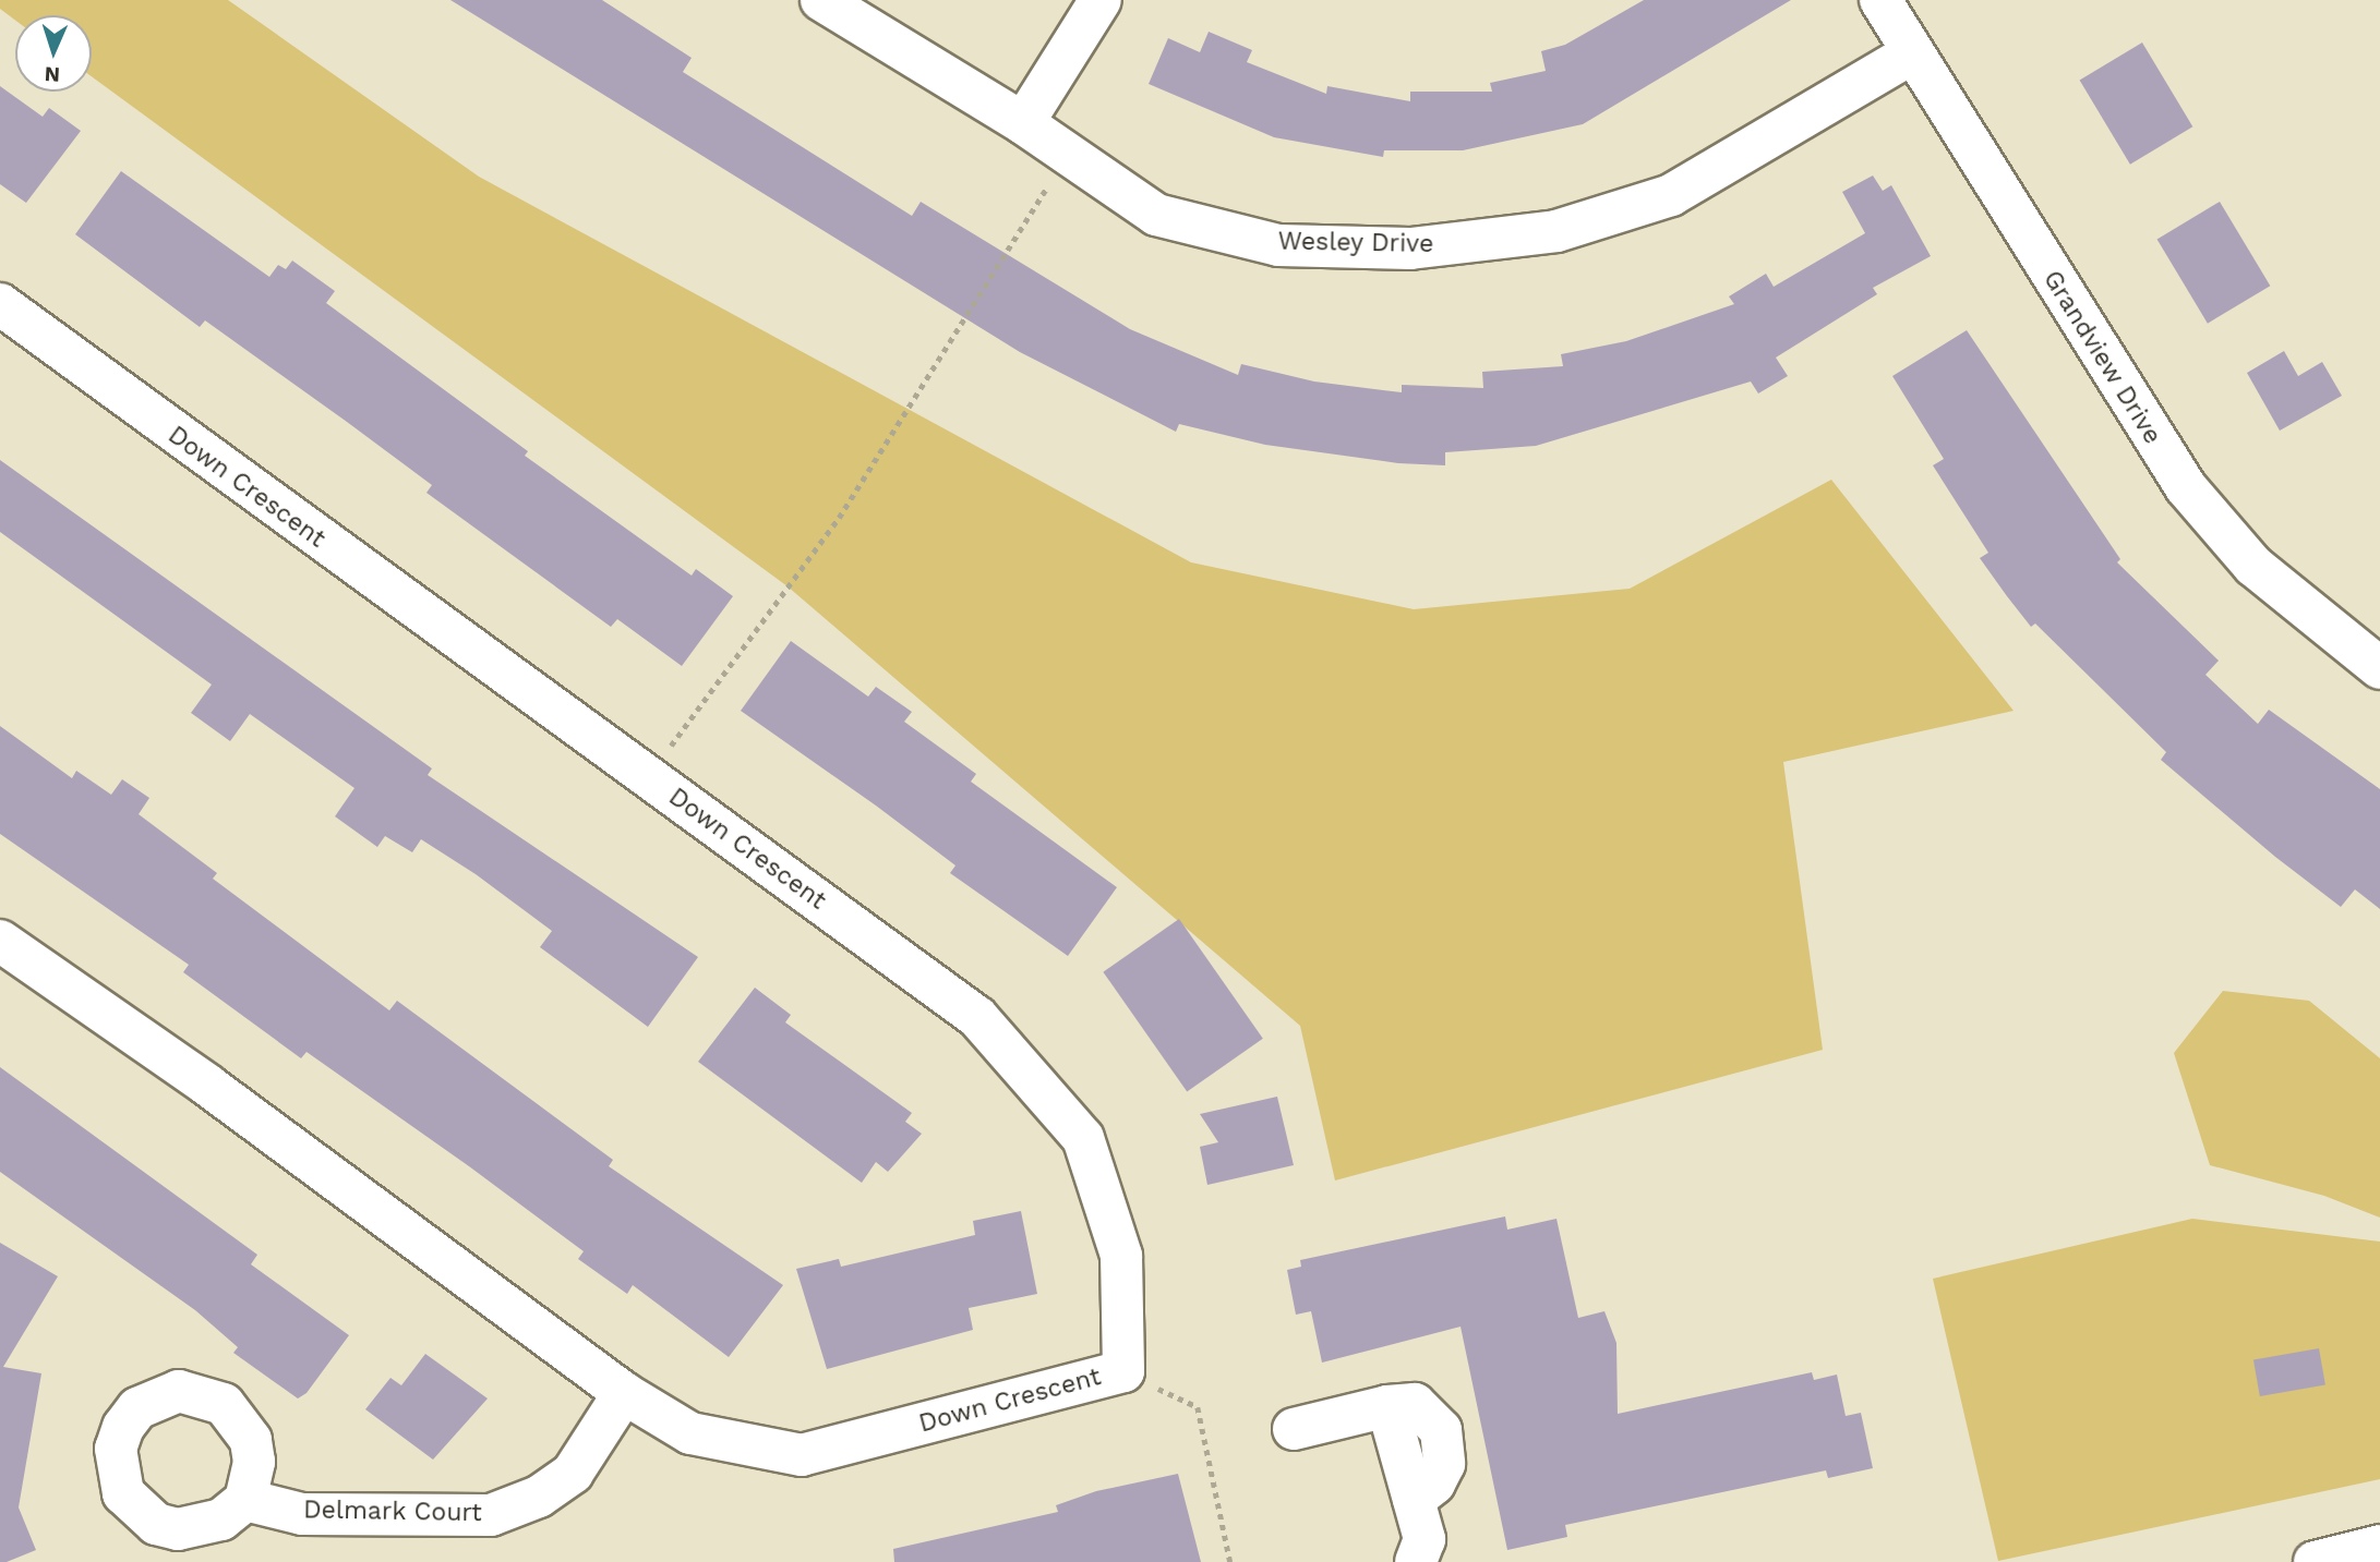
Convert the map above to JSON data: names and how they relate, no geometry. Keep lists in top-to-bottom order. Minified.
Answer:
{"streets":{"street":["Wesley Drive","Grandview Drive","Down Crescent","Delmark Court"]},"crossings":[["Wesley Drive","Grandview Drive"],["Down Crescent","Delmark Court"]],"north":"bottom"}
